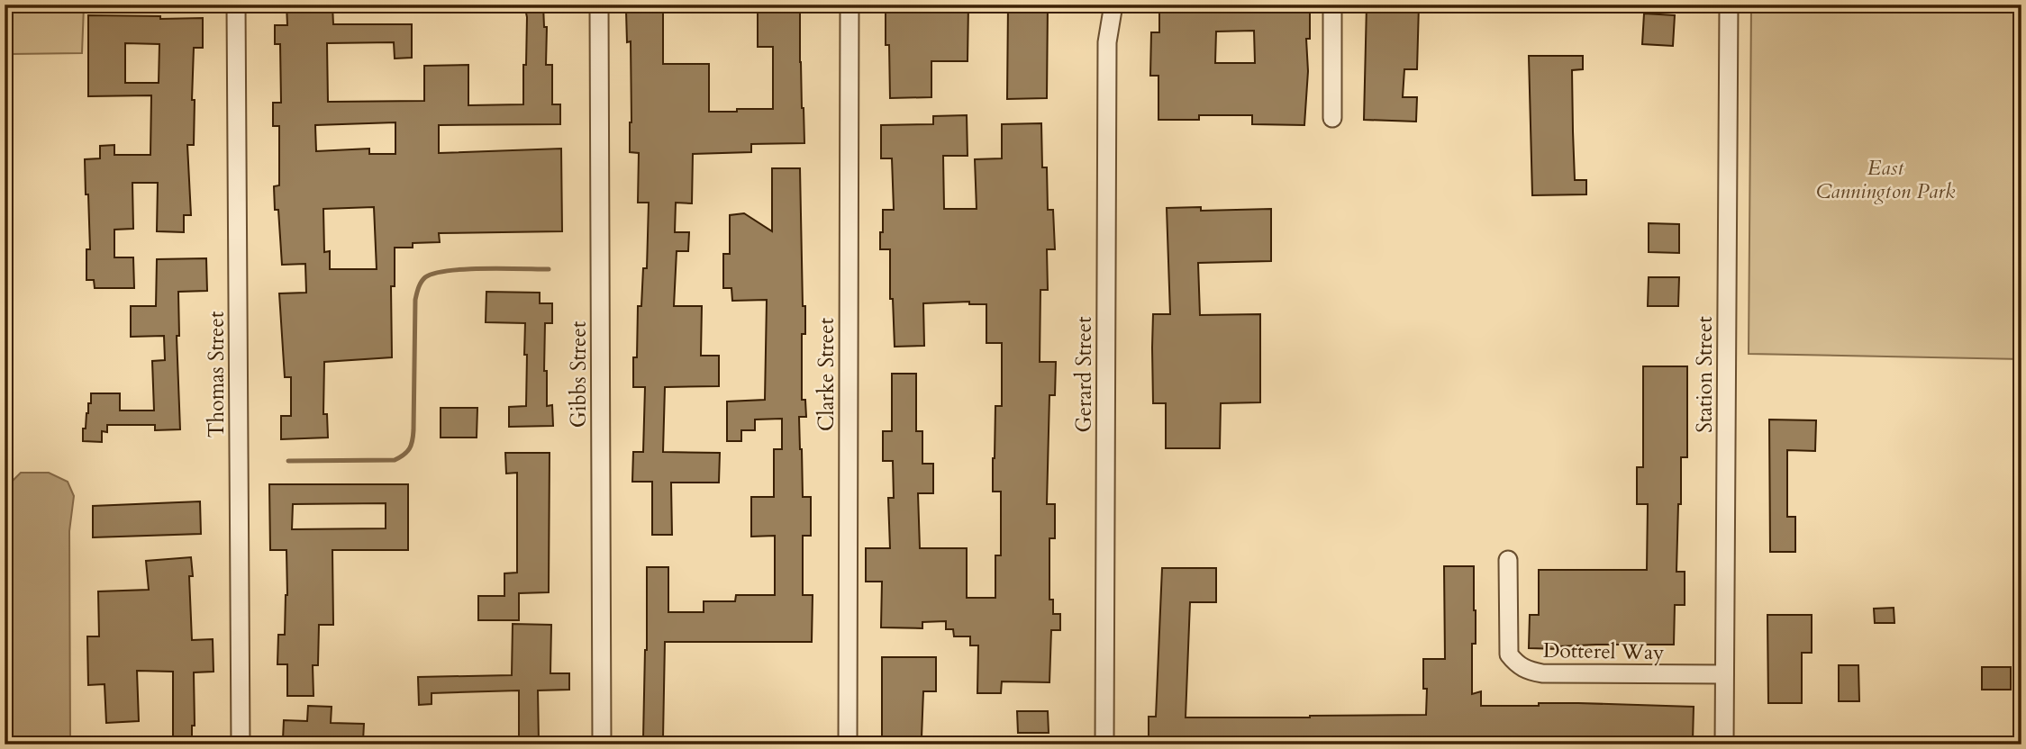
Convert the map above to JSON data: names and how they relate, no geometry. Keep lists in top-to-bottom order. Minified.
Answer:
{"streets":{"street":["Thomas Street","Gibbs Street","Clarke Street","Gerard Street","Station Street","Dotterel Way"]},"crossings":[["Station Street","Dotterel Way"]],"parks":["East Cannington Park"]}
